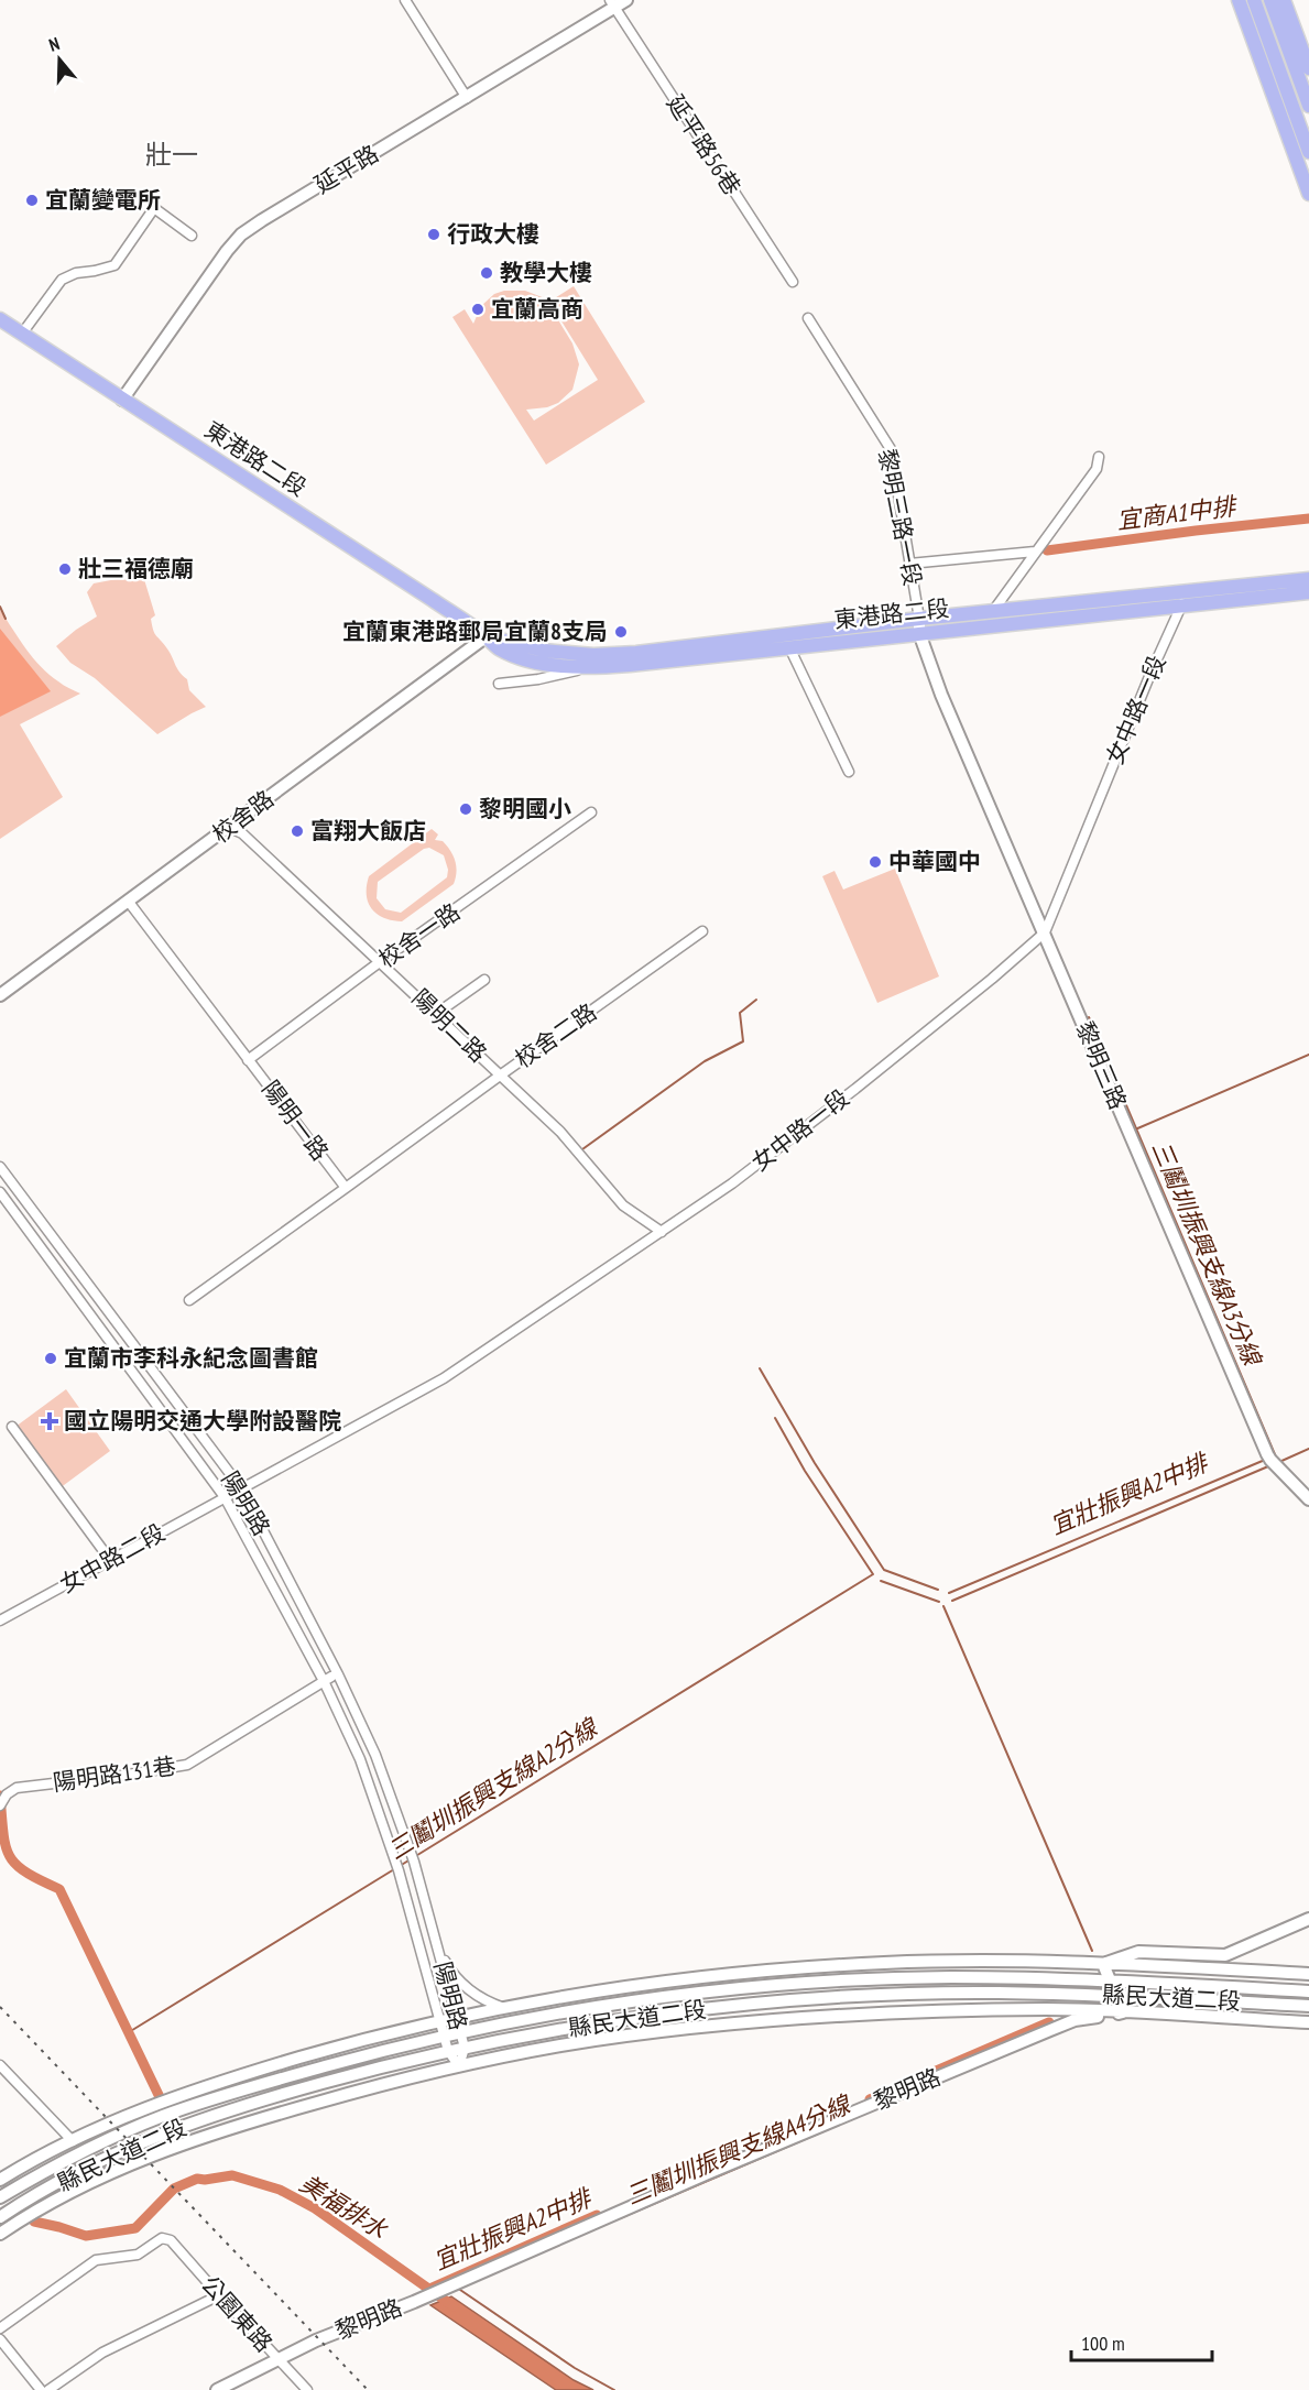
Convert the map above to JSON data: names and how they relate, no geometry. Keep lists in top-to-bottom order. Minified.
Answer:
{"streets":{"main road":["東港路二段"],"street":["延平路56巷","延平路","黎明三路一段","女中路一段","校舍路","校舍一路","陽明二路","校舍二路","黎明三路","陽明一路","陽明路","女中路二段","陽明路131巷","縣民大道二段","黎明路","公園東路"]},"crossings":[["延平路56巷","延平路"],["延平路","東港路二段"],["東港路二段","黎明三路一段"],["東港路二段","女中路一段"],["東港路二段","校舍路"],["東港路二段","黎明三路"],["黎明三路一段","黎明三路"],["女中路一段","陽明二路"],["女中路一段","黎明三路"],["女中路一段","陽明路"],["女中路一段","女中路二段"],["校舍路","陽明二路"],["校舍路","陽明一路"],["校舍一路","陽明二路"],["校舍一路","陽明一路"],["陽明二路","校舍二路"],["校舍二路","陽明一路"],["陽明路","女中路二段"],["陽明路","陽明路131巷"],["陽明路","縣民大道二段"],["縣民大道二段","黎明路"],["黎明路","公園東路"]],"districts":["壯一"],"water":["宜商A1中排","三鬮圳振興支線A3分線","宜壯振興A2中排","三鬮圳振興支線A2分線","三鬮圳振興支線A4分線","美福排水"],"places":{"other":["宜蘭變電所","行政大樓","教學大樓","宜蘭高商","壯三福德廟","宜蘭東港路郵局宜蘭8支局","黎明國小","富翔大飯店","中華國中","宜蘭市李科永紀念圖書館"],"health":["國立陽明交通大學附設醫院"]},"scale_bar":"100 m","north":"top"}
